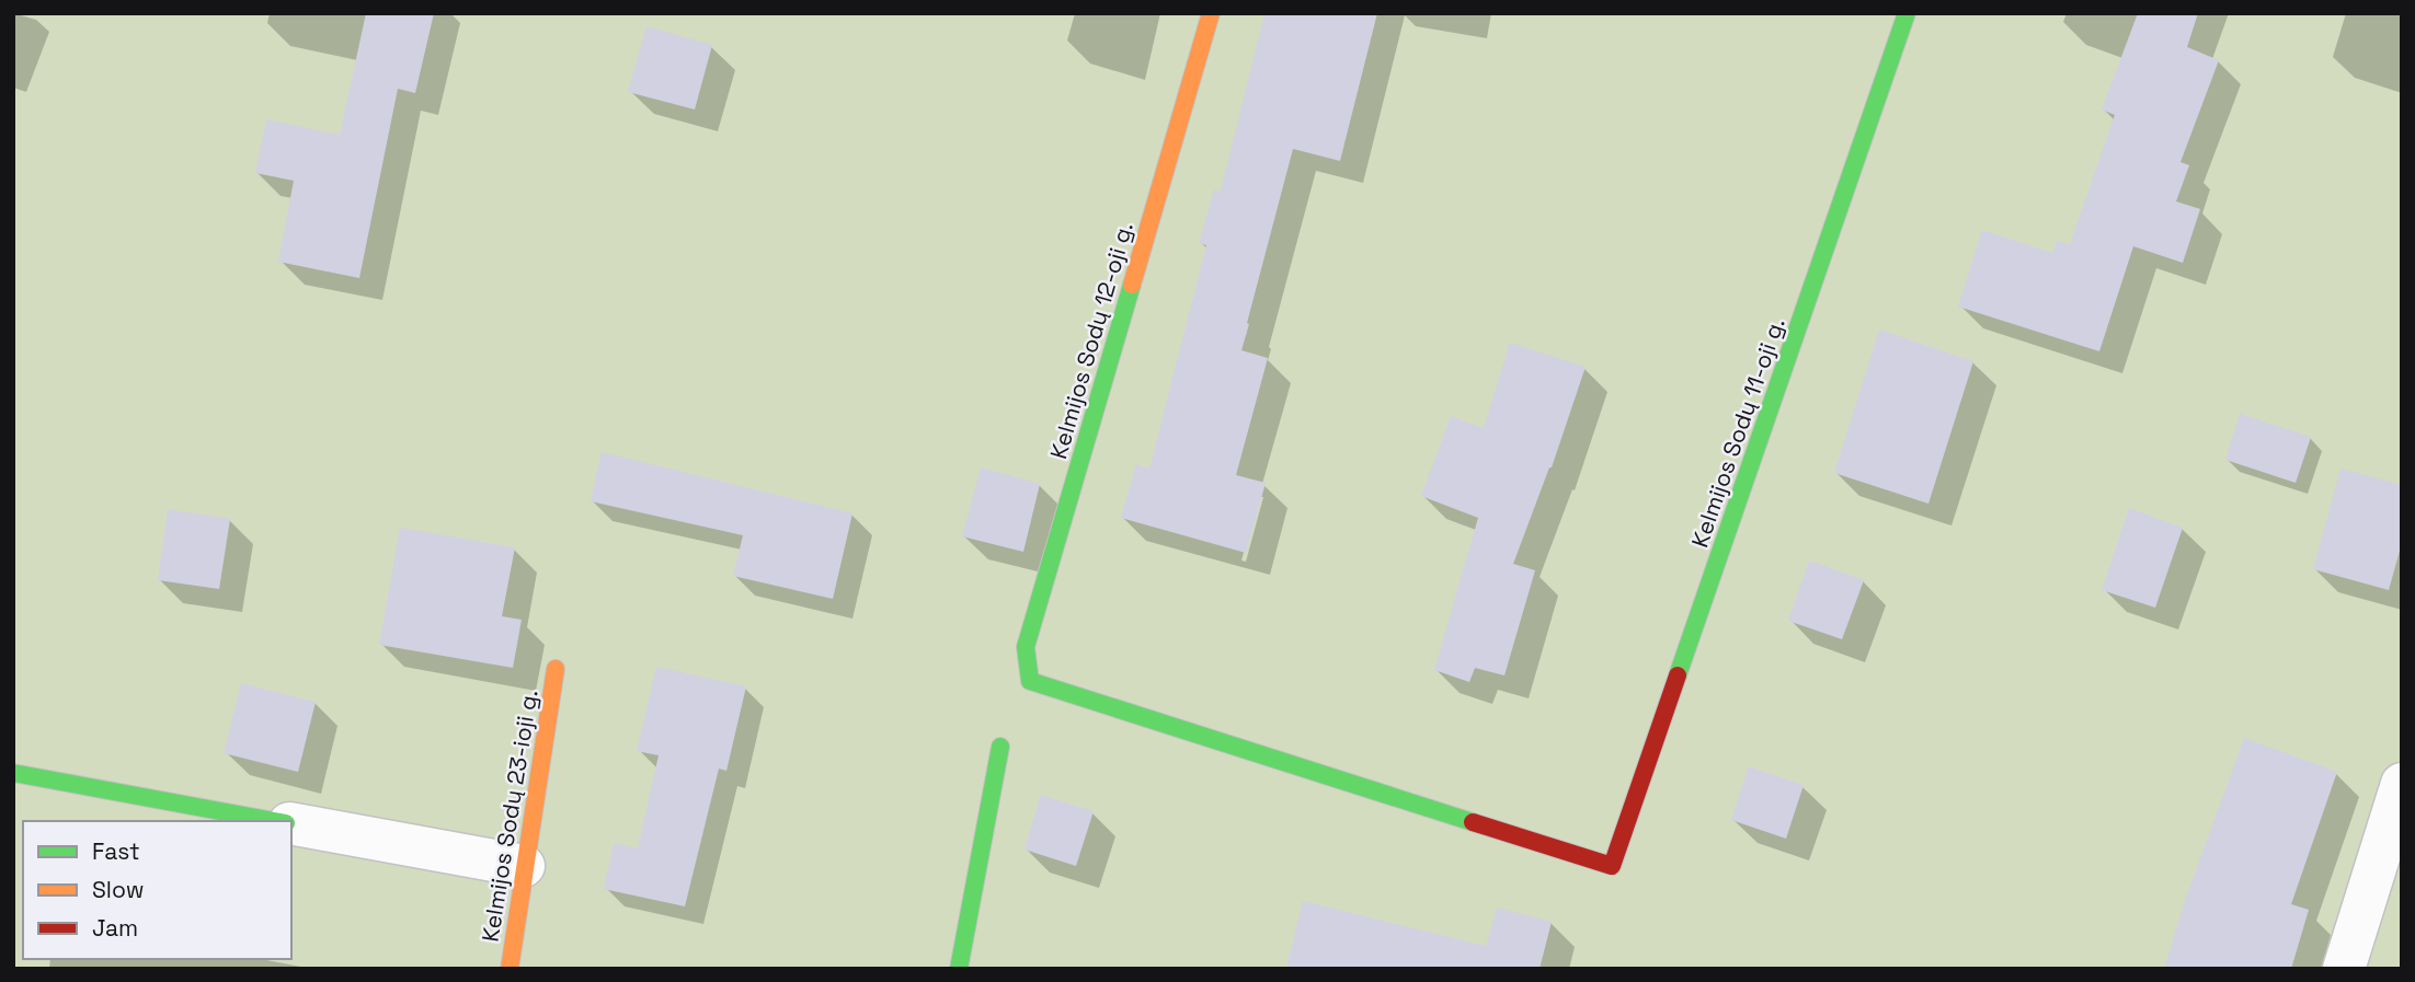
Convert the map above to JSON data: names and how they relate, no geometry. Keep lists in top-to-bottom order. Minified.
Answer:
{"streets":{"street":["Kelmijos Sodų 12-oji g.","Kelmijos Sodų 11-oji g.","Kelmijos Sodų 23-ioji g."]},"crossings":[["Kelmijos Sodų 12-oji g.","Kelmijos Sodų 11-oji g."]],"legend":["Fast","Slow","Jam"]}
